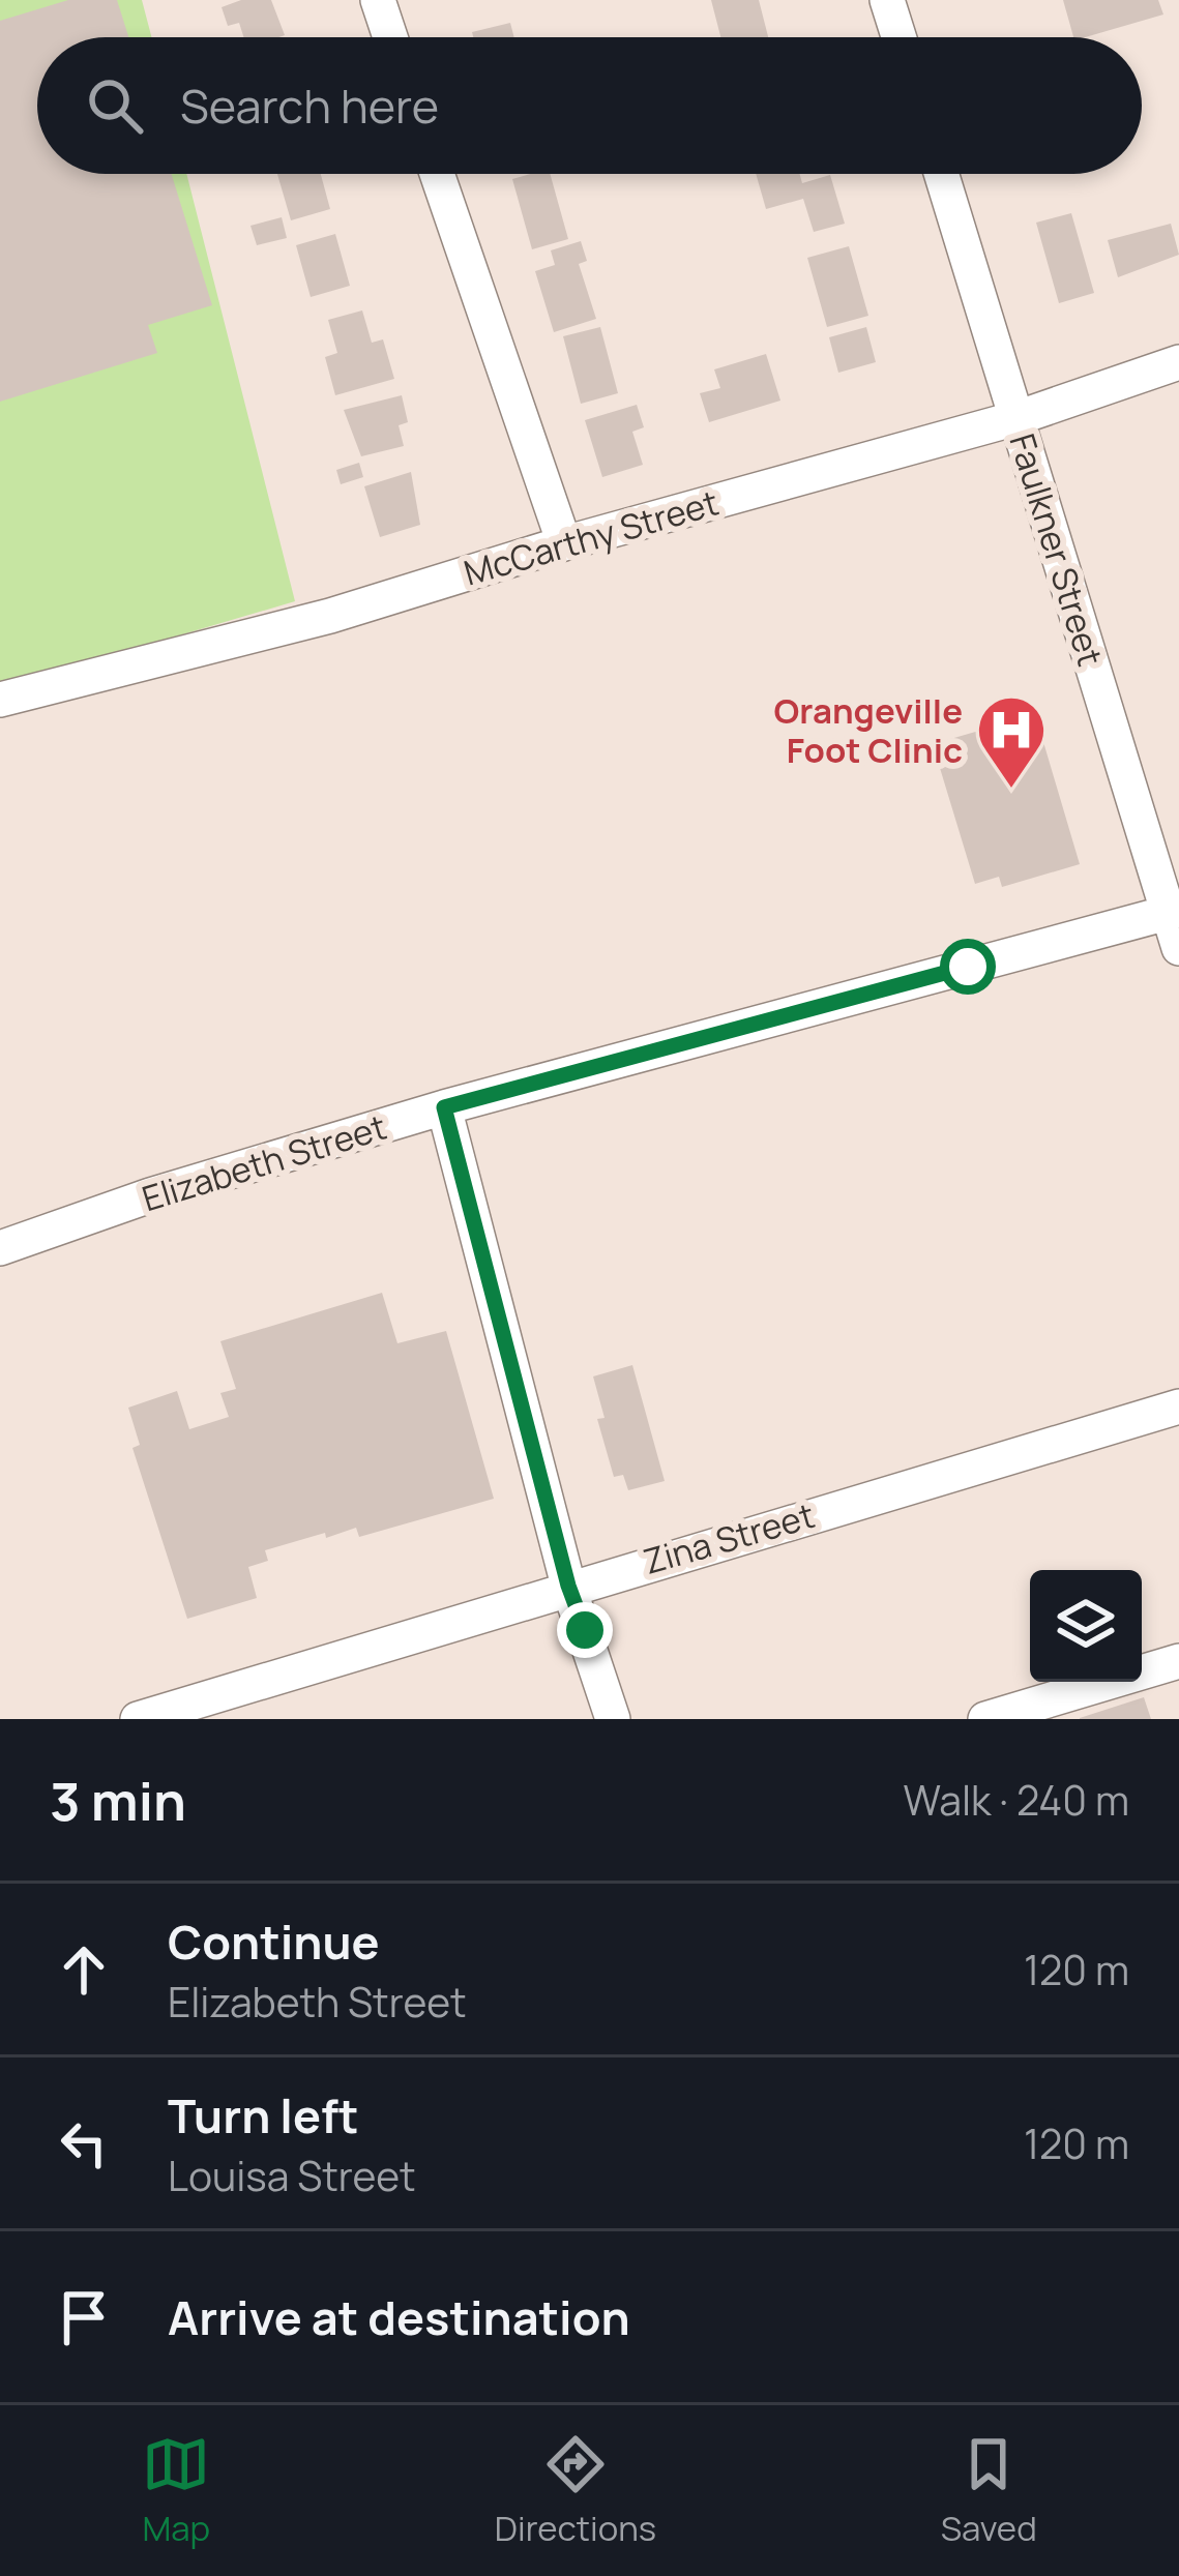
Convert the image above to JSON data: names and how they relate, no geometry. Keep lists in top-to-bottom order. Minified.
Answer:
{"streets":{"street":["McCarthy Street","Faulkner Street","Elizabeth Street","Zina Street"]},"crossings":[["McCarthy Street","Faulkner Street"],["Faulkner Street","Elizabeth Street"]],"places":{"hospital":["Orangeville Foot Clinic"]},"page":{"search":"Search here","heading":["3 min","Walk · 240 m"],"list":[["Continue","Elizabeth Street","120 m"],["Turn left","Louisa Street","120 m"],"Arrive at destination"],"nav":["Map","Directions","Saved"]}}
